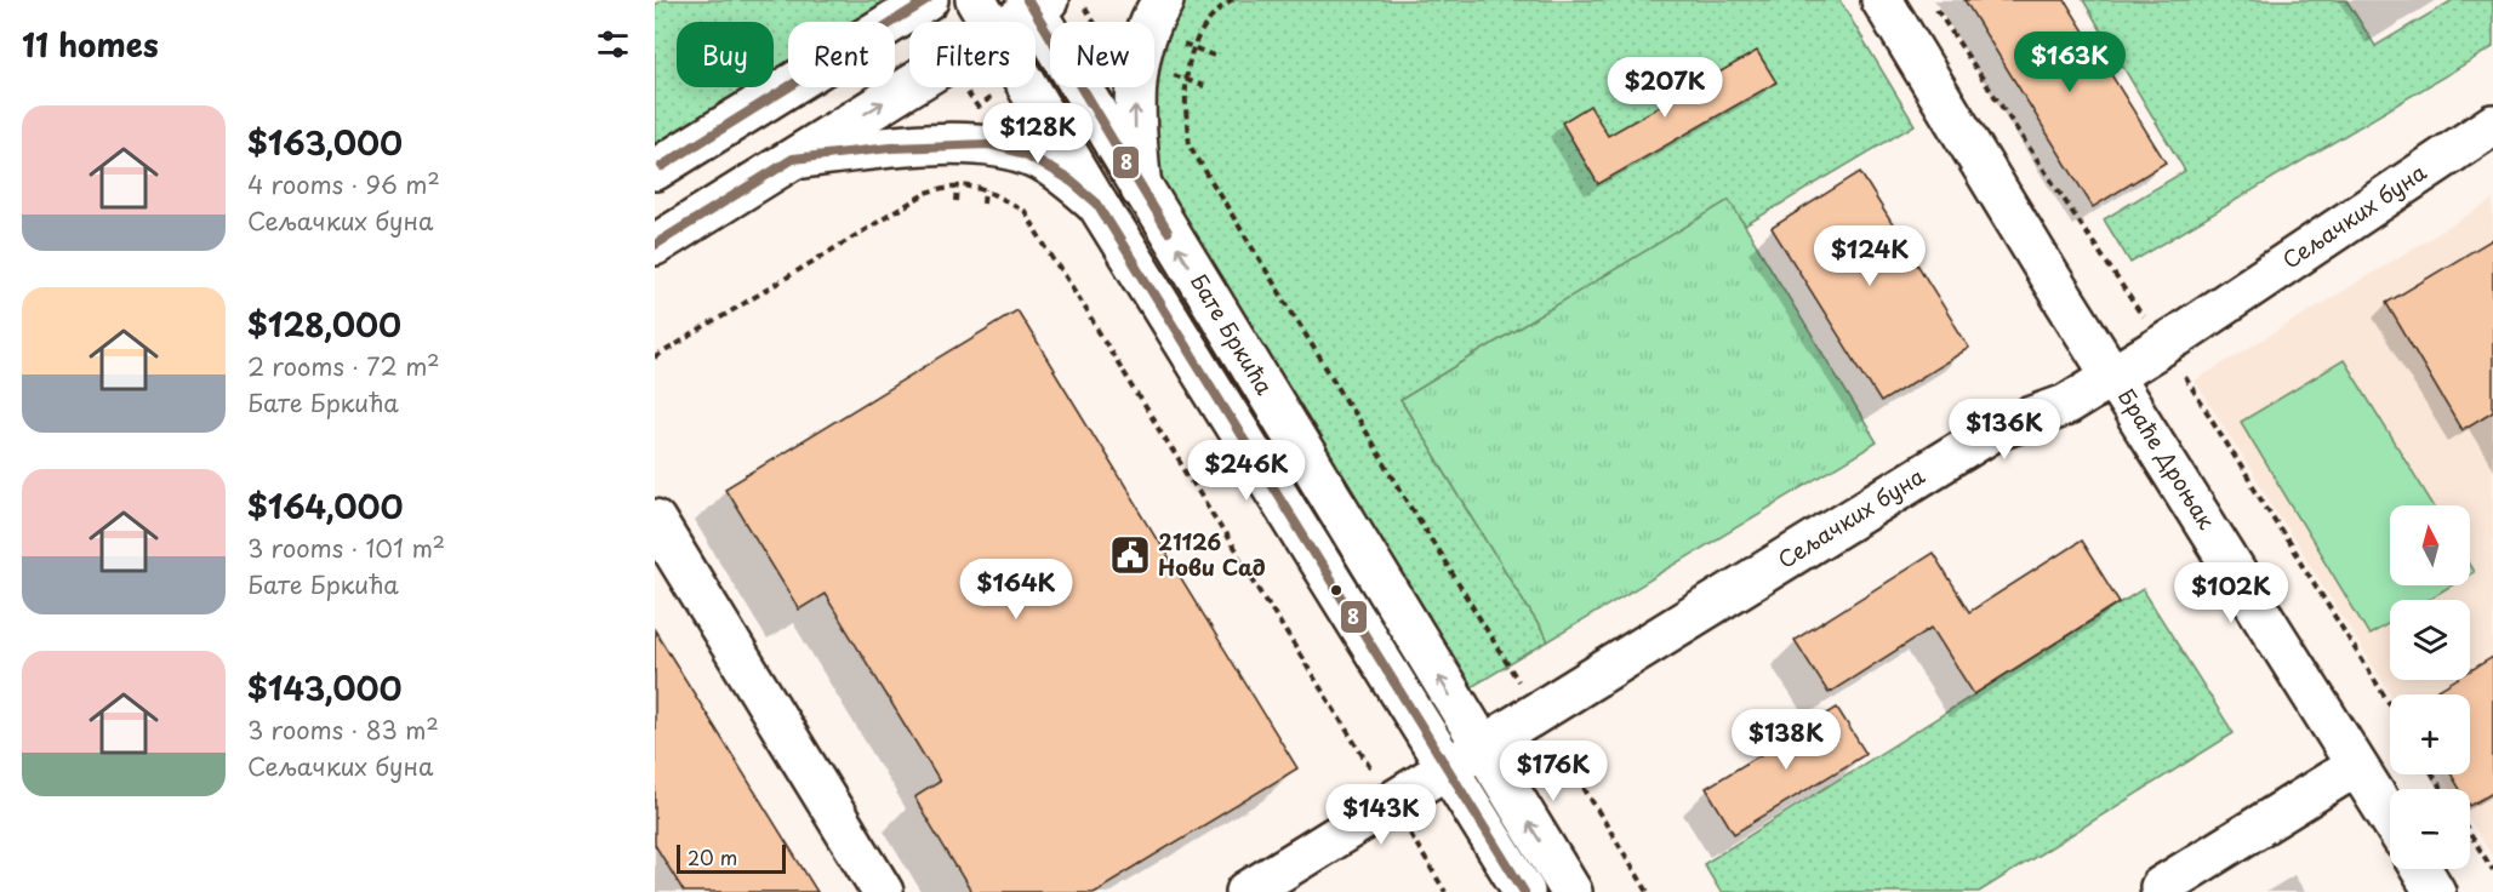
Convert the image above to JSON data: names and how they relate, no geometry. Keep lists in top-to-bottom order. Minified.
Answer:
{"streets":{"street":["Сељачких буна","Бате Бркића","Браће Дроњак"]},"crossings":[["Сељачких буна","Бате Бркића"],["Сељачких буна","Браће Дроњак"]],"places":{"public building":["21126 Нови Сад"]},"lines":["transit line 8"],"scale_bar":"20 m","north":"top","page":{"heading":"11 homes","chip":["Buy","Rent","Filters","New"],"price":["$163K","$207K","$128K","$124K","$136K","$246K","$164K","$102K","$138K","$176K","$143K"],"list":[{"name":"$163,000","note":"4 rooms · 96 m² · Сељачких буна"},{"name":"$128,000","note":"2 rooms · 72 m² · Бате Бркића"},{"name":"$164,000","note":"3 rooms · 101 m² · Бате Бркића"},{"name":"$143,000","note":"3 rooms · 83 m² · Сељачких буна"}],"map_buttons":["+","−"],"scale":"20 m"}}
